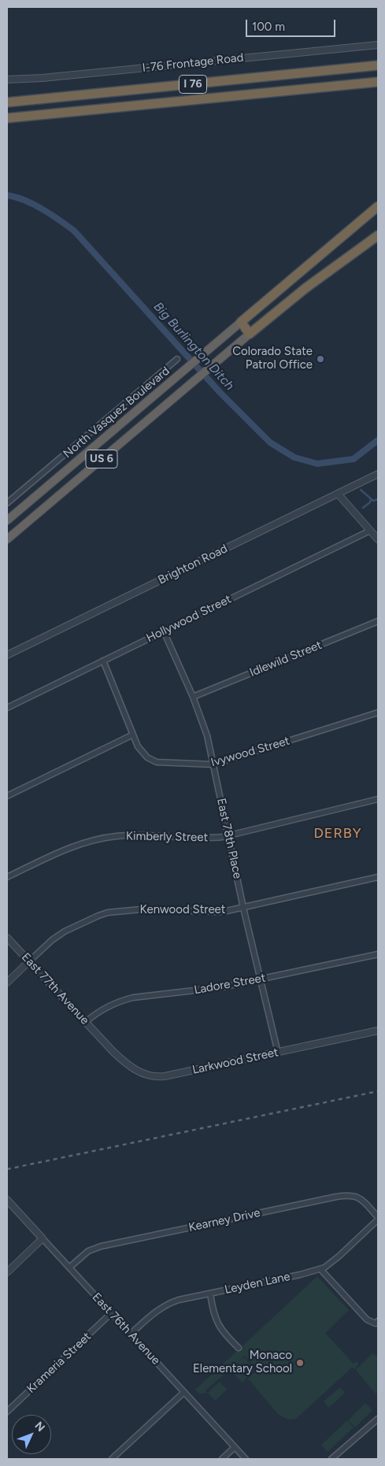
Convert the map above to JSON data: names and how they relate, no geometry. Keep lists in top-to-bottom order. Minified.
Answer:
{"streets":{"highway":["I 76","North Vasquez Boulevard","US 6"],"street":["I-76 Frontage Road","Brighton Road","Hollywood Street","Idlewild Street","Ivywood Street","Kimberly Street","East 78th Place","Kenwood Street","Ladore Street","East 77th Avenue","Larkwood Street","Kearney Drive","Leyden Lane","East 76th Avenue","Krameria Street"]},"crossings":[["North Vasquez Boulevard","US 6"],["Hollywood Street","Ivywood Street"],["Hollywood Street","East 78th Place"],["Idlewild Street","East 78th Place"],["Ivywood Street","East 78th Place"],["Kimberly Street","East 78th Place"],["East 78th Place","Kenwood Street"],["East 78th Place","Ladore Street"],["East 78th Place","Larkwood Street"],["Kenwood Street","East 77th Avenue"],["Ladore Street","East 77th Avenue"],["East 77th Avenue","Larkwood Street"],["Kearney Drive","Leyden Lane"],["Kearney Drive","East 76th Avenue"],["Leyden Lane","East 76th Avenue"],["East 76th Avenue","Krameria Street"]],"districts":["DERBY"],"water":["Big Burlington Ditch"],"places":["Colorado State Patrol Office","Monaco Elementary School"],"scale_bar":"100 m","north":"top right"}
